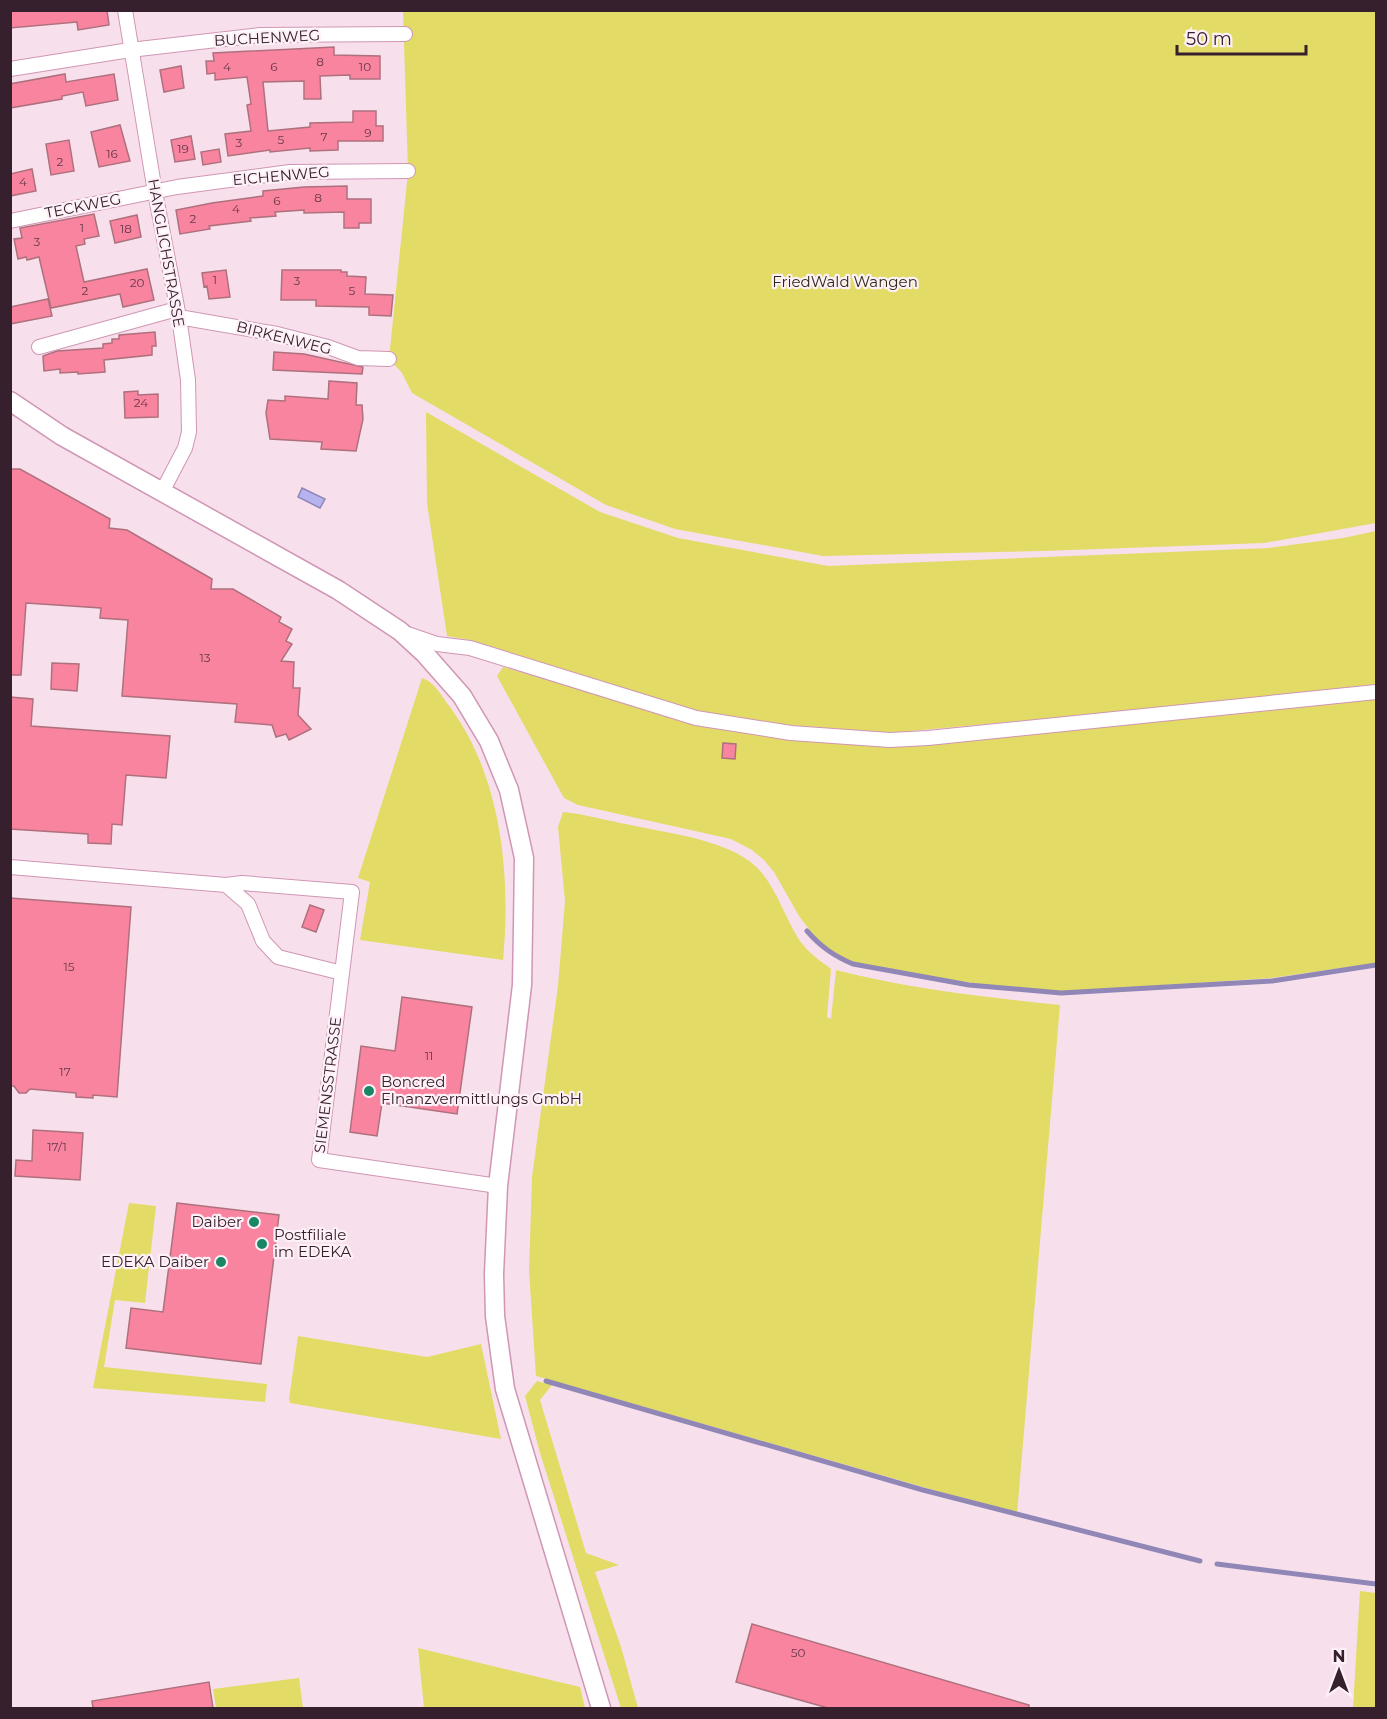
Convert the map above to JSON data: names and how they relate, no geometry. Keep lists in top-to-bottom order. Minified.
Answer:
{"streets":{"street":["BUCHENWEG","EICHENWEG","TECKWEG","HANGLICHSTRASSE","BIRKENWEG","SIEMENSSTRASSE"]},"crossings":[["BUCHENWEG","HANGLICHSTRASSE"],["EICHENWEG","TECKWEG"],["EICHENWEG","HANGLICHSTRASSE"],["TECKWEG","HANGLICHSTRASSE"],["HANGLICHSTRASSE","BIRKENWEG"]],"parks":["FriedWald Wangen"],"places":["Boncred FInanzvermittlungs GmbH","Daiber","Postfiliale im EDEKA","EDEKA Daiber"],"house_numbers":["8","4","6","10","9","7","5","3","19","16","2","4","8","6","4","2","1","18","3","1","3","20","2","5","24","13","15","11","17","17/1","50"],"scale_bar":"50 m","north":"top"}
